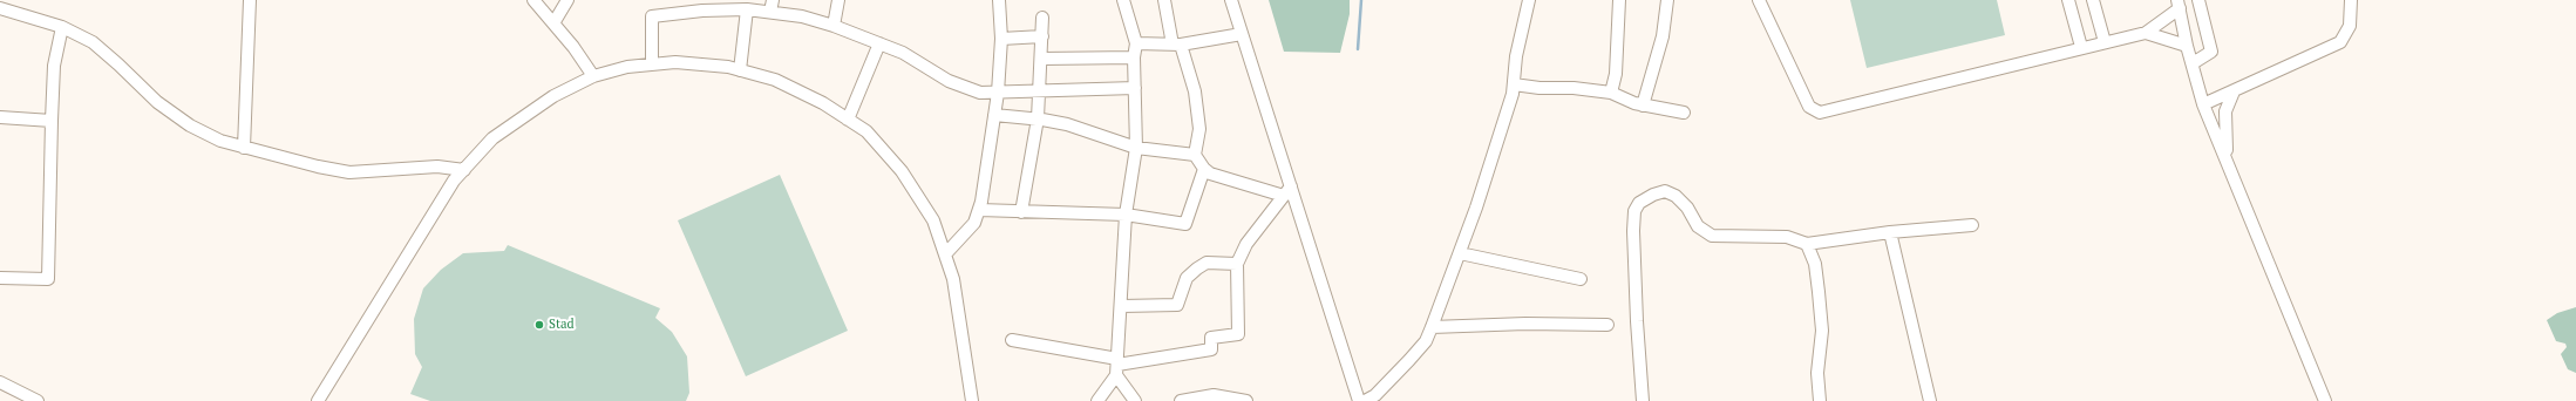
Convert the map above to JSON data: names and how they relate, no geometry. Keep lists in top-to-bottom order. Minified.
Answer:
{"places":["Stad"]}
